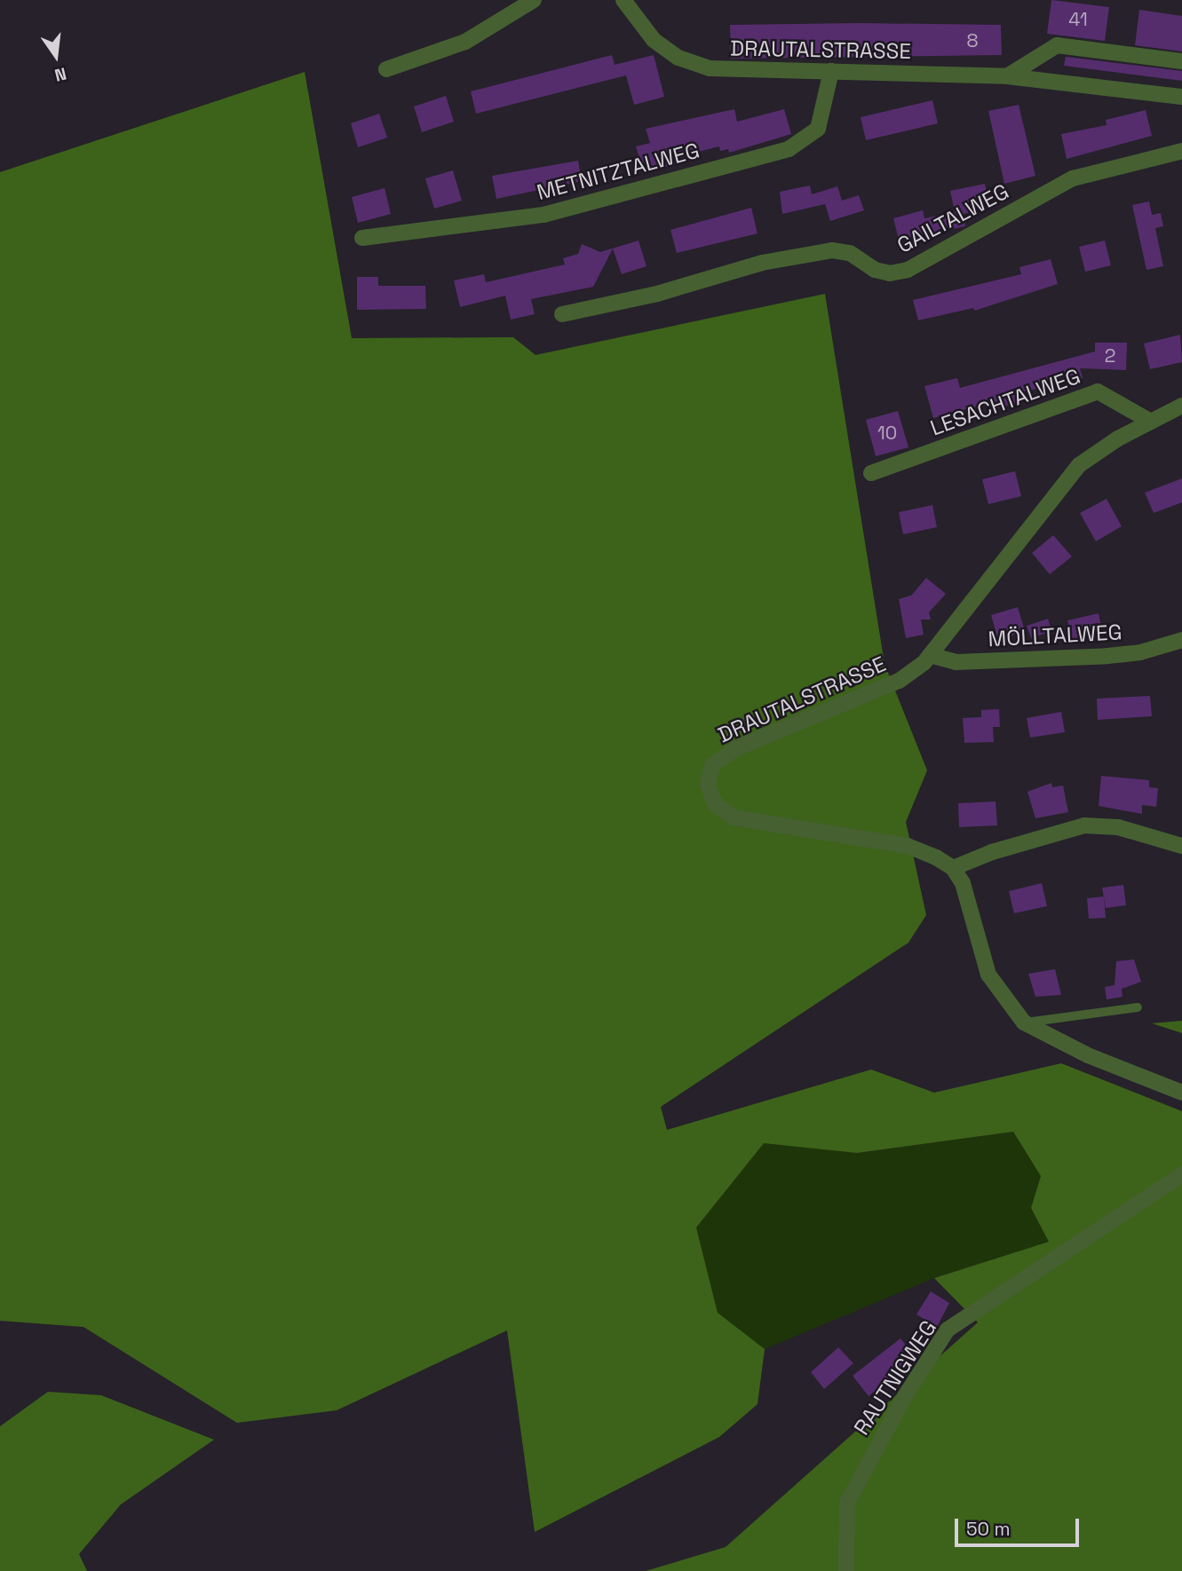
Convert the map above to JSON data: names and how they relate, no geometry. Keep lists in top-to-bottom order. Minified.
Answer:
{"streets":{"street":["DRAUTALSTRASSE","METNITZTALWEG","GAILTALWEG","LESACHTALWEG","MÖLLTALWEG","RAUTNIGWEG"]},"crossings":[["DRAUTALSTRASSE","METNITZTALWEG"],["DRAUTALSTRASSE","LESACHTALWEG"],["DRAUTALSTRASSE","MÖLLTALWEG"]],"house_numbers":["41","8","2","10"],"scale_bar":"50 m","north":"bottom"}
